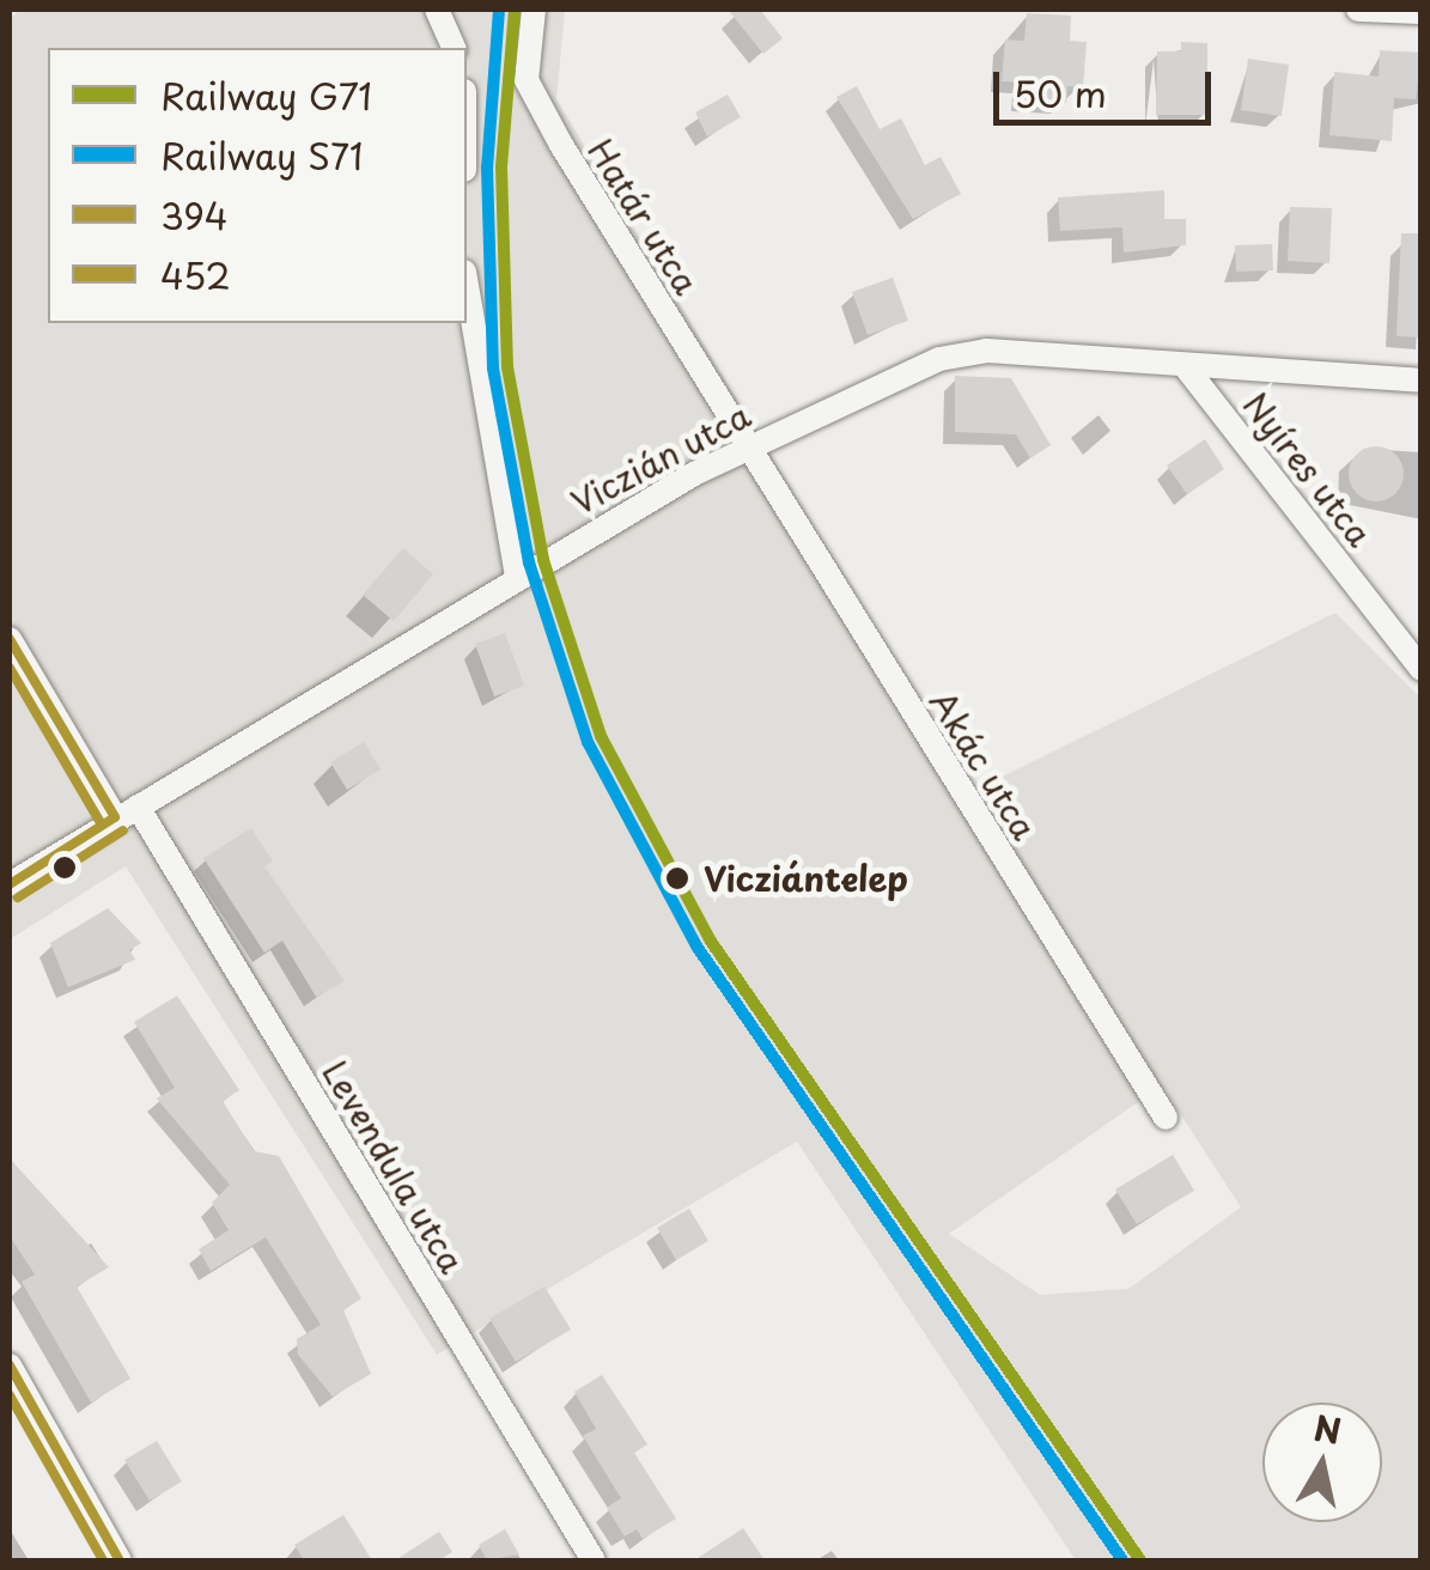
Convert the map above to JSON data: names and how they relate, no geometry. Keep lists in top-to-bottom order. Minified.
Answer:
{"streets":{"street":["Határ utca","Viczián utca","Nyíres utca","Akác utca","Levendula utca"]},"crossings":[["Határ utca","Viczián utca"],["Határ utca","Akác utca"],["Viczián utca","Nyíres utca"],["Viczián utca","Akác utca"],["Viczián utca","Levendula utca"]],"places":["Vicziántelep"],"lines":["rail line G71","rail line S71","transit line 394","transit line 452"],"legend":["Railway G71","Railway S71","394","452"],"scale_bar":"50 m","north":"top"}
